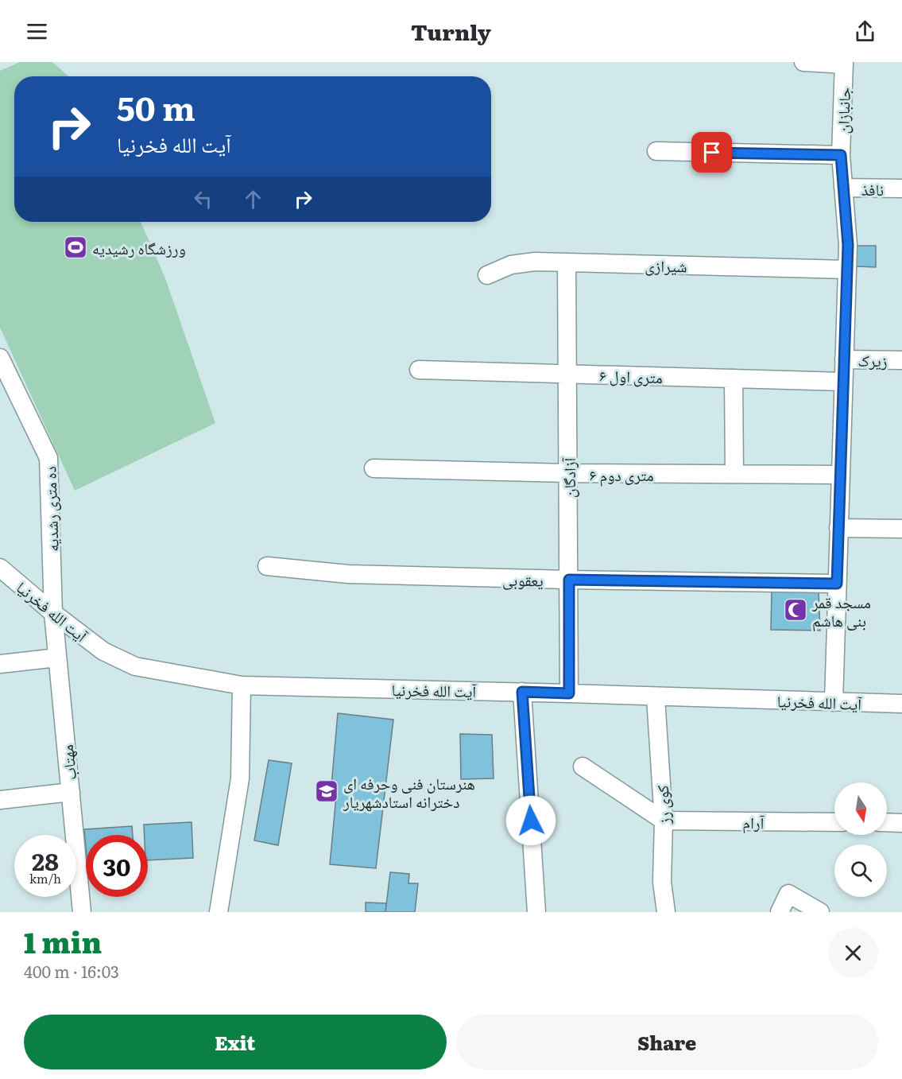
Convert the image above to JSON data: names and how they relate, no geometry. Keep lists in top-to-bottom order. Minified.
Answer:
{"streets":{"street":["جانبازان","نافذ","شیرازی","زیرک","۶ متری اول","۶ متری دوم","آزادگان","ده متری رشدیه","یعقوبی","آیت الله فخرنیا","مهتاب","کوی رز","آرام"]},"crossings":[["جانبازان","نافذ"],["جانبازان","شیرازی"],["جانبازان","زیرک"],["جانبازان","۶ متری اول"],["جانبازان","۶ متری دوم"],["جانبازان","یعقوبی"],["جانبازان","آیت الله فخرنیا"],["شیرازی","آزادگان"],["۶ متری اول","آزادگان"],["۶ متری دوم","آزادگان"],["آزادگان","یعقوبی"],["آزادگان","آیت الله فخرنیا"],["ده متری رشدیه","آیت الله فخرنیا"],["ده متری رشدیه","مهتاب"],["آیت الله فخرنیا","مهتاب"],["آیت الله فخرنیا","کوی رز"],["کوی رز","آرام"]],"places":{"sports":["ورزشگاه رشیدیه"],"mosque":["مسجد قمر بنی هاشم"],"school or university":["هنرستان فنی وحرفه ای دخترانه استادشهریار"]},"north":"bottom","page":{"header":"Turnly","turn":["50 m","آیت الله فخرنیا"],"speed":"28 km/h","limit":"30","heading":["1 min","400 m · 16:03"],"buttons":["Exit","Share"]}}
